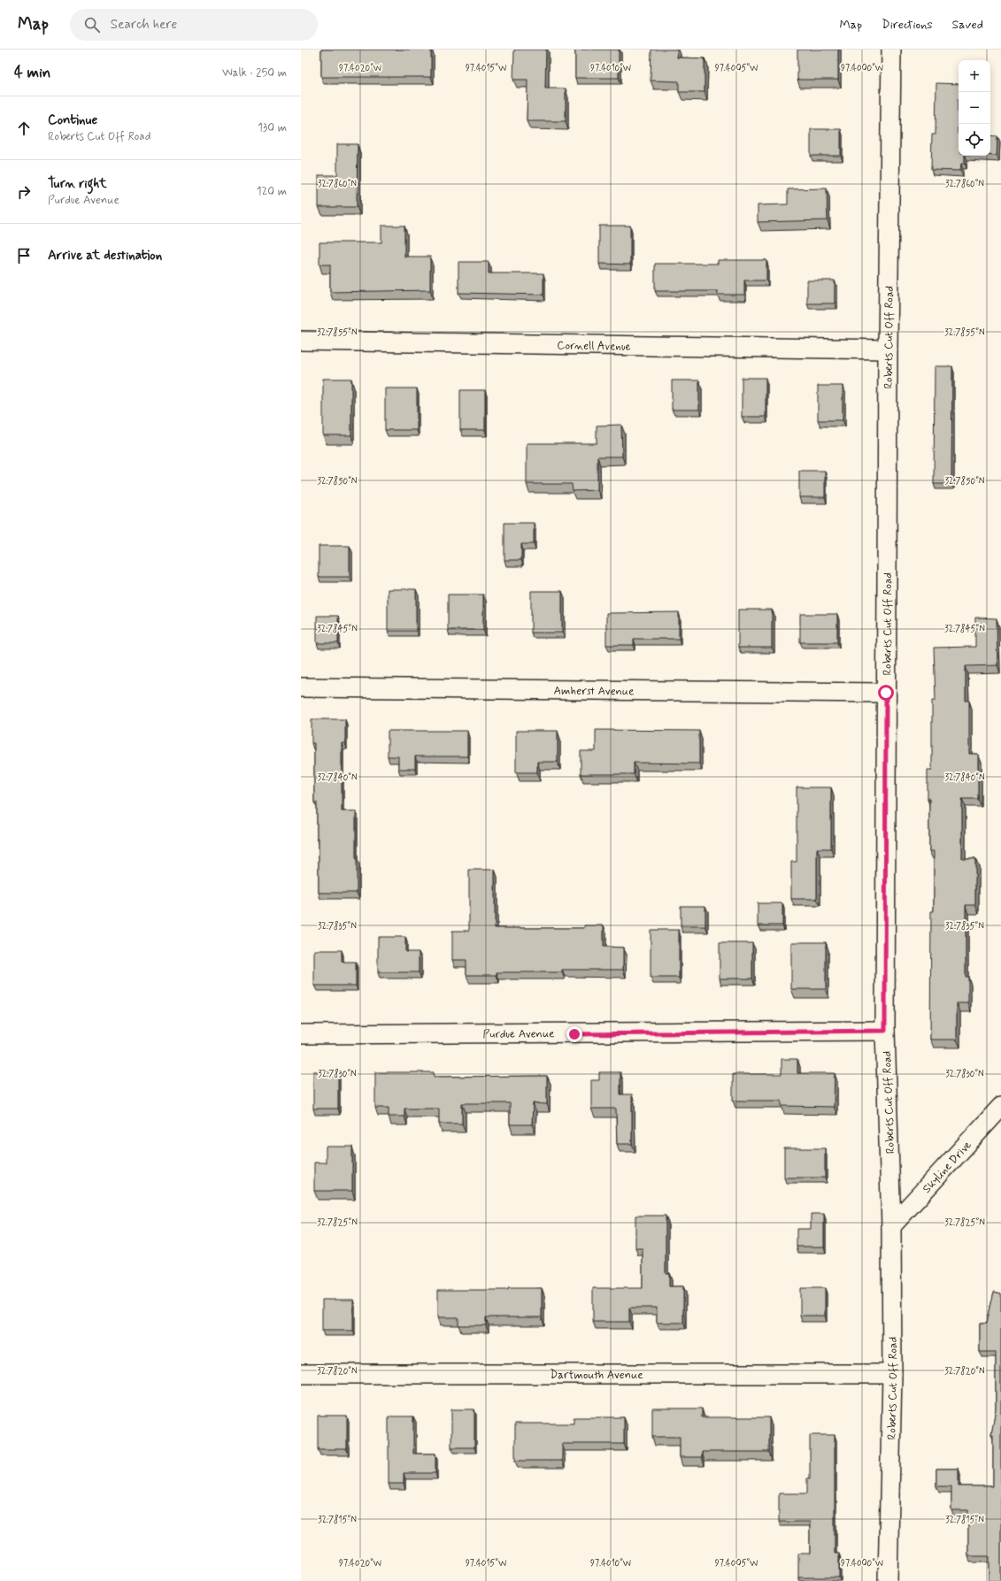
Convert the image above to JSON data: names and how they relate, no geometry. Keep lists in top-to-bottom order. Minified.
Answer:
{"streets":{"street":["Roberts Cut Off Road","Cornell Avenue","Amherst Avenue","Purdue Avenue","Skyline Drive","Dartmouth Avenue"]},"crossings":[["Roberts Cut Off Road","Cornell Avenue"],["Roberts Cut Off Road","Amherst Avenue"],["Roberts Cut Off Road","Purdue Avenue"],["Roberts Cut Off Road","Skyline Drive"],["Roberts Cut Off Road","Dartmouth Avenue"]],"page":{"header":"Map","search":"Search here","nav":["Map","Directions","Saved"],"heading":["4 min","Walk · 250 m"],"map_buttons":["+","−"],"list":[["Continue","Roberts Cut Off Road","130 m"],["Turn right","Purdue Avenue","120 m"],"Arrive at destination"]},"coordinates":["97.4020°W","97.4015°W","97.4010°W","97.4005°W","97.4000°W","32.7860°N","32.7855°N","32.7850°N","32.7845°N","32.7840°N","32.7835°N","32.7830°N","32.7825°N","32.7820°N","32.7815°N"]}
